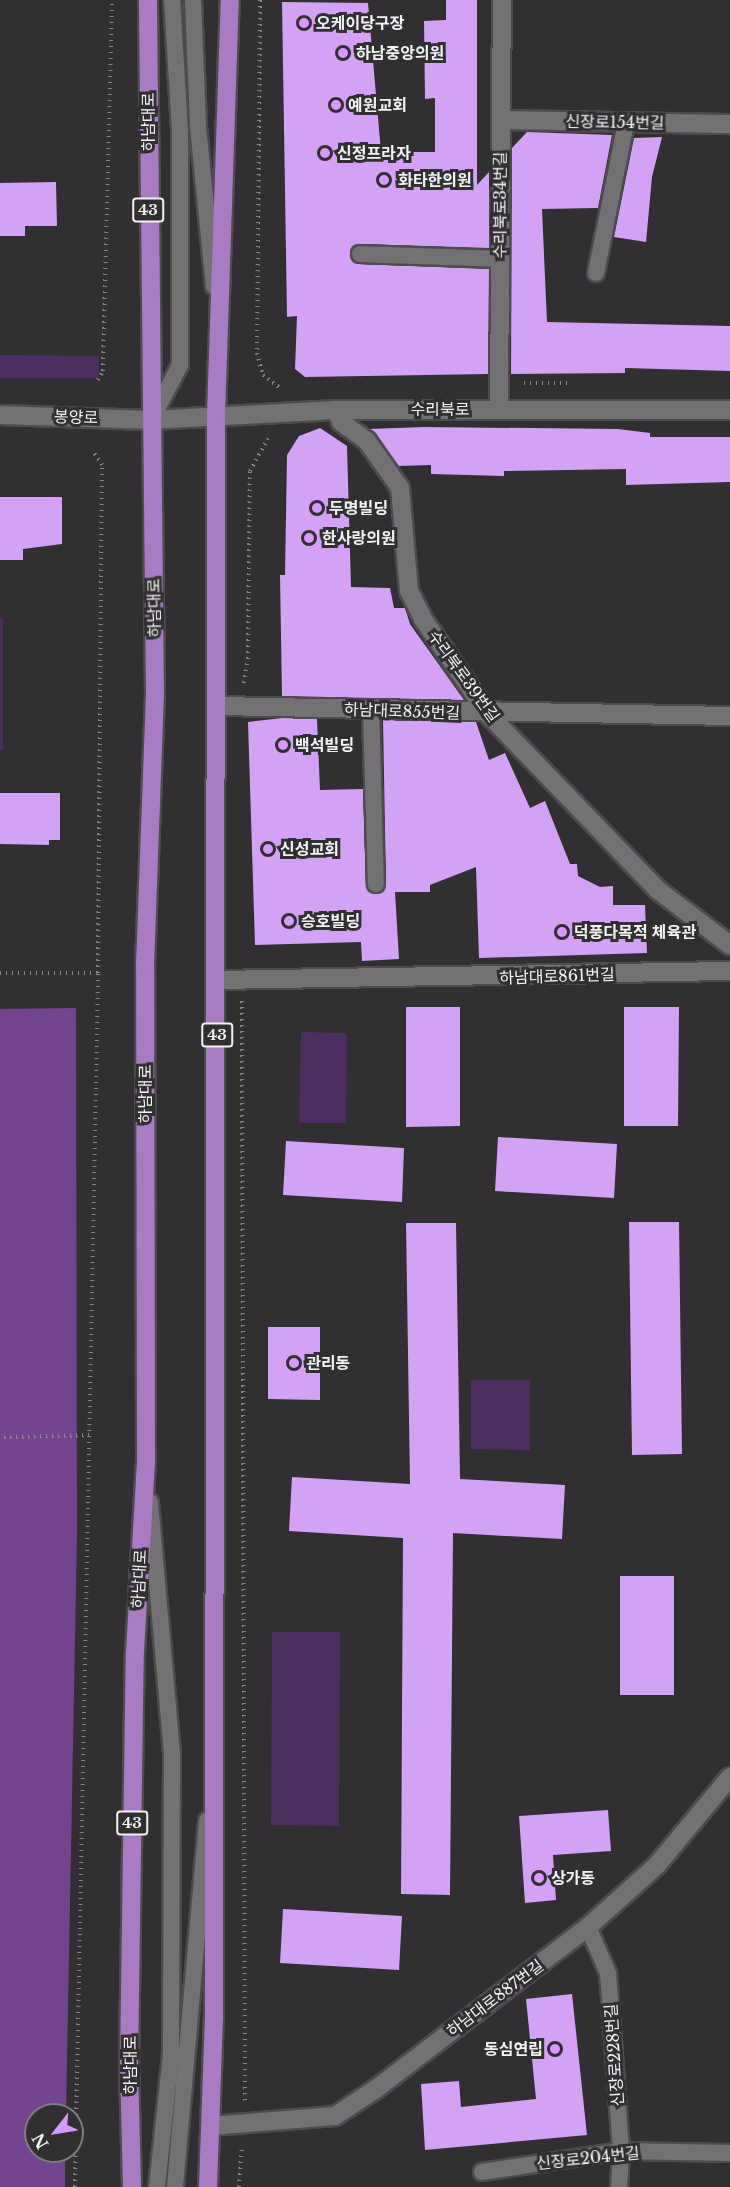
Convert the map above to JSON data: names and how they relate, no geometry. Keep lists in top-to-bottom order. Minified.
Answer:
{"streets":{"main road":["하남대로","43"],"street":["신장로154번길","수리북로34번길","수리북로","봉양로","수리북로39번길","하남대로855번길","하남대로861번길","하남대로887번길"],"lane":["신장로228번길","신장로204번길"]},"crossings":[["하남대로","수리북로"],["하남대로","봉양로"],["신장로154번길","수리북로34번길"],["수리북로34번길","수리북로"],["43","수리북로"],["43","하남대로855번길"],["43","하남대로861번길"],["43","하남대로887번길"],["수리북로","봉양로"],["수리북로","수리북로39번길"],["수리북로39번길","하남대로855번길"],["하남대로887번길","신장로228번길"],["신장로228번길","신장로204번길"]],"places":["오케이당구장","하남중앙의원","예원교회","신정프라자","화타한의원","두명빌딩","한사랑의원","백석빌딩","신성교회","승호빌딩","덕풍다목적 체육관","관리동","상가동","동심연립"],"north":"bottom left"}
